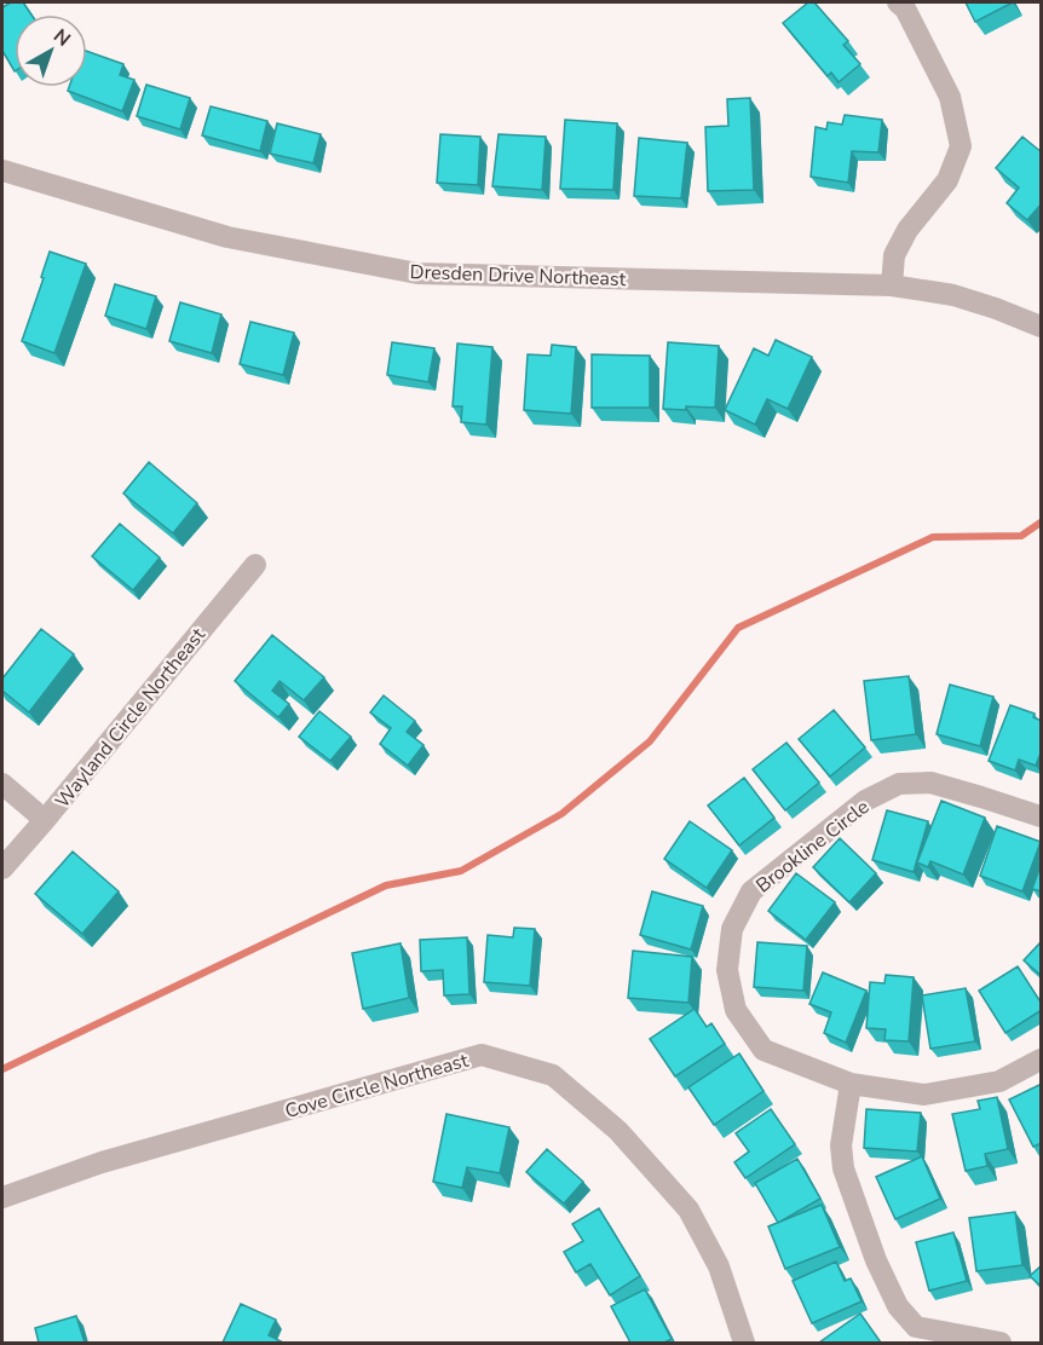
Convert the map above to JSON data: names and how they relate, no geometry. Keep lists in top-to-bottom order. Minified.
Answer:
{"streets":{"street":["Dresden Drive Northeast","Wayland Circle Northeast","Brookline Circle","Cove Circle Northeast"]},"north":"top right"}
